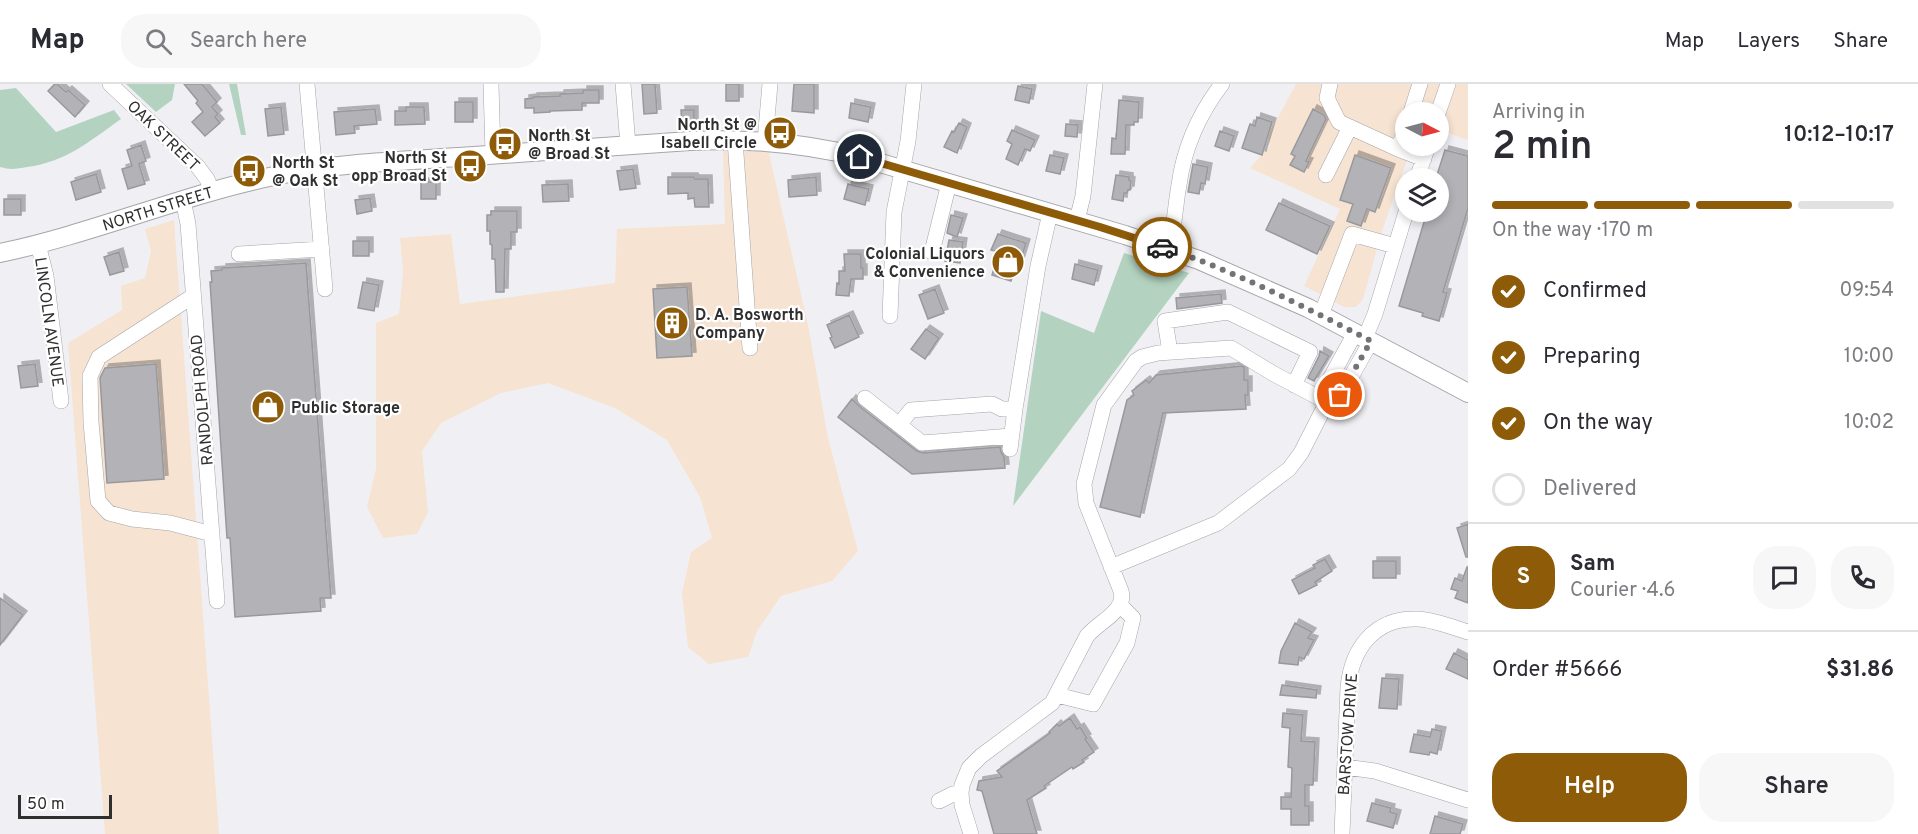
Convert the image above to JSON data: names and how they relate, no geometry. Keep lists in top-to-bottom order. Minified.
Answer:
{"streets":{"main road":["NORTH STREET"],"street":["OAK STREET","LINCOLN AVENUE","RANDOLPH ROAD","BARSTOW DRIVE"]},"crossings":[["OAK STREET","NORTH STREET"],["NORTH STREET","LINCOLN AVENUE"],["NORTH STREET","RANDOLPH ROAD"]],"places":{"bus stop":["North St @ Isabell Circle","North St @ Broad St","North St opp Broad St","North St @ Oak St"],"shop":["Colonial Liquors & Convenience","Public Storage"],"building":["D. A. Bosworth Company"]},"scale_bar":"50 m","north":"right","page":{"header":"Map","search":"Search here","nav":["Map","Layers","Share"],"heading":["2 min","Arriving in","10:12–10:17"],"panel":["Sam","Courier · 4.6","Order #5666","$31.86"],"bar":"On the way · 170 m","list":[["Confirmed","09:54"],["Preparing","10:00"],["On the way","10:02"],"Delivered"],"round":"S","buttons":["Help","Share"],"scale":"50 m"}}
